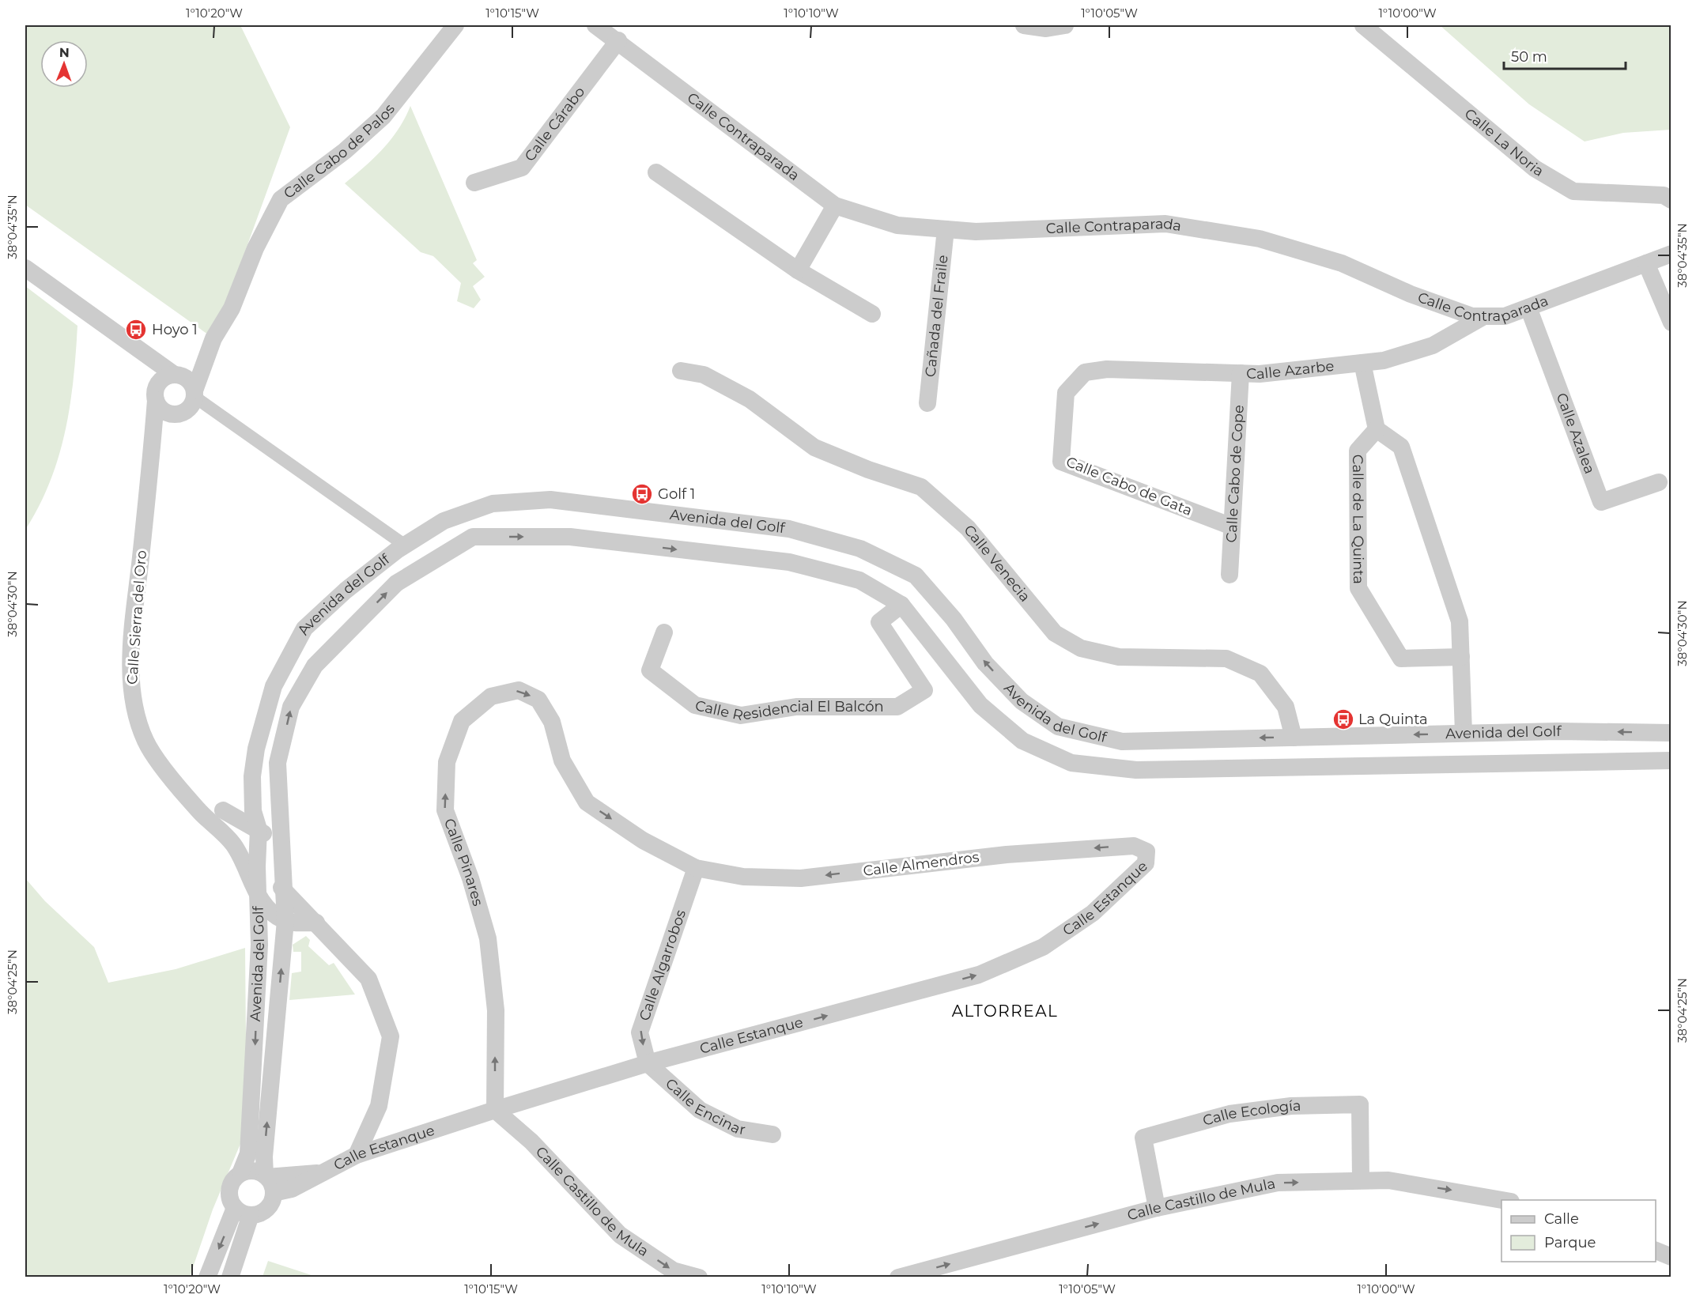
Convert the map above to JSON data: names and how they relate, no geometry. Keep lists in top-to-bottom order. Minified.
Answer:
{"streets":{"street":["Calle Cárabo","Calle Contraparada","Calle La Noria","Calle Cabo de Palos","Cañada del Fraile","Calle Azarbe","Calle Azalea","Calle Cabo de Cope","Calle Cabo de Gata","Calle de La Quinta","Avenida del Golf","Calle Venecia","Calle Sierra del Oro","Calle Residencial El Balcón","Calle Pinares","Calle Almendros","Calle Estanque","Calle Algarrobos","Calle Encinar","Calle Ecología","Calle Castillo de Mula"]},"crossings":[["Calle Cárabo","Calle Contraparada"],["Calle Contraparada","Cañada del Fraile"],["Calle Contraparada","Calle Azarbe"],["Calle Contraparada","Calle Azalea"],["Calle Cabo de Palos","Calle Sierra del Oro"],["Calle Azarbe","Calle Cabo de Cope"],["Calle Azarbe","Calle Cabo de Gata"],["Calle Cabo de Cope","Calle Cabo de Gata"],["Avenida del Golf","Calle Venecia"],["Avenida del Golf","Calle Residencial El Balcón"],["Avenida del Golf","Calle Estanque"],["Calle Pinares","Calle Almendros"],["Calle Pinares","Calle Estanque"],["Calle Pinares","Calle Algarrobos"],["Calle Pinares","Calle Castillo de Mula"],["Calle Almendros","Calle Estanque"],["Calle Almendros","Calle Algarrobos"],["Calle Estanque","Calle Algarrobos"],["Calle Estanque","Calle Encinar"],["Calle Estanque","Calle Castillo de Mula"],["Calle Algarrobos","Calle Encinar"],["Calle Ecología","Calle Castillo de Mula"]],"one_way":["Calle Almendros","Calle Estanque","Calle Algarrobos","Calle Castillo de Mula"],"districts":["ALTORREAL"],"places":{"bus stop":["Hoyo 1","Golf 1","La Quinta"]},"legend":["Calle","Parque"],"scale_bar":"50 m","north":"top","coordinates":["1°10'20\"W","1°10'15\"W","1°10'10\"W","1°10'05\"W","1°10'00\"W","38°04'35\"N","38°04'30\"N","38°04'25\"N"]}
